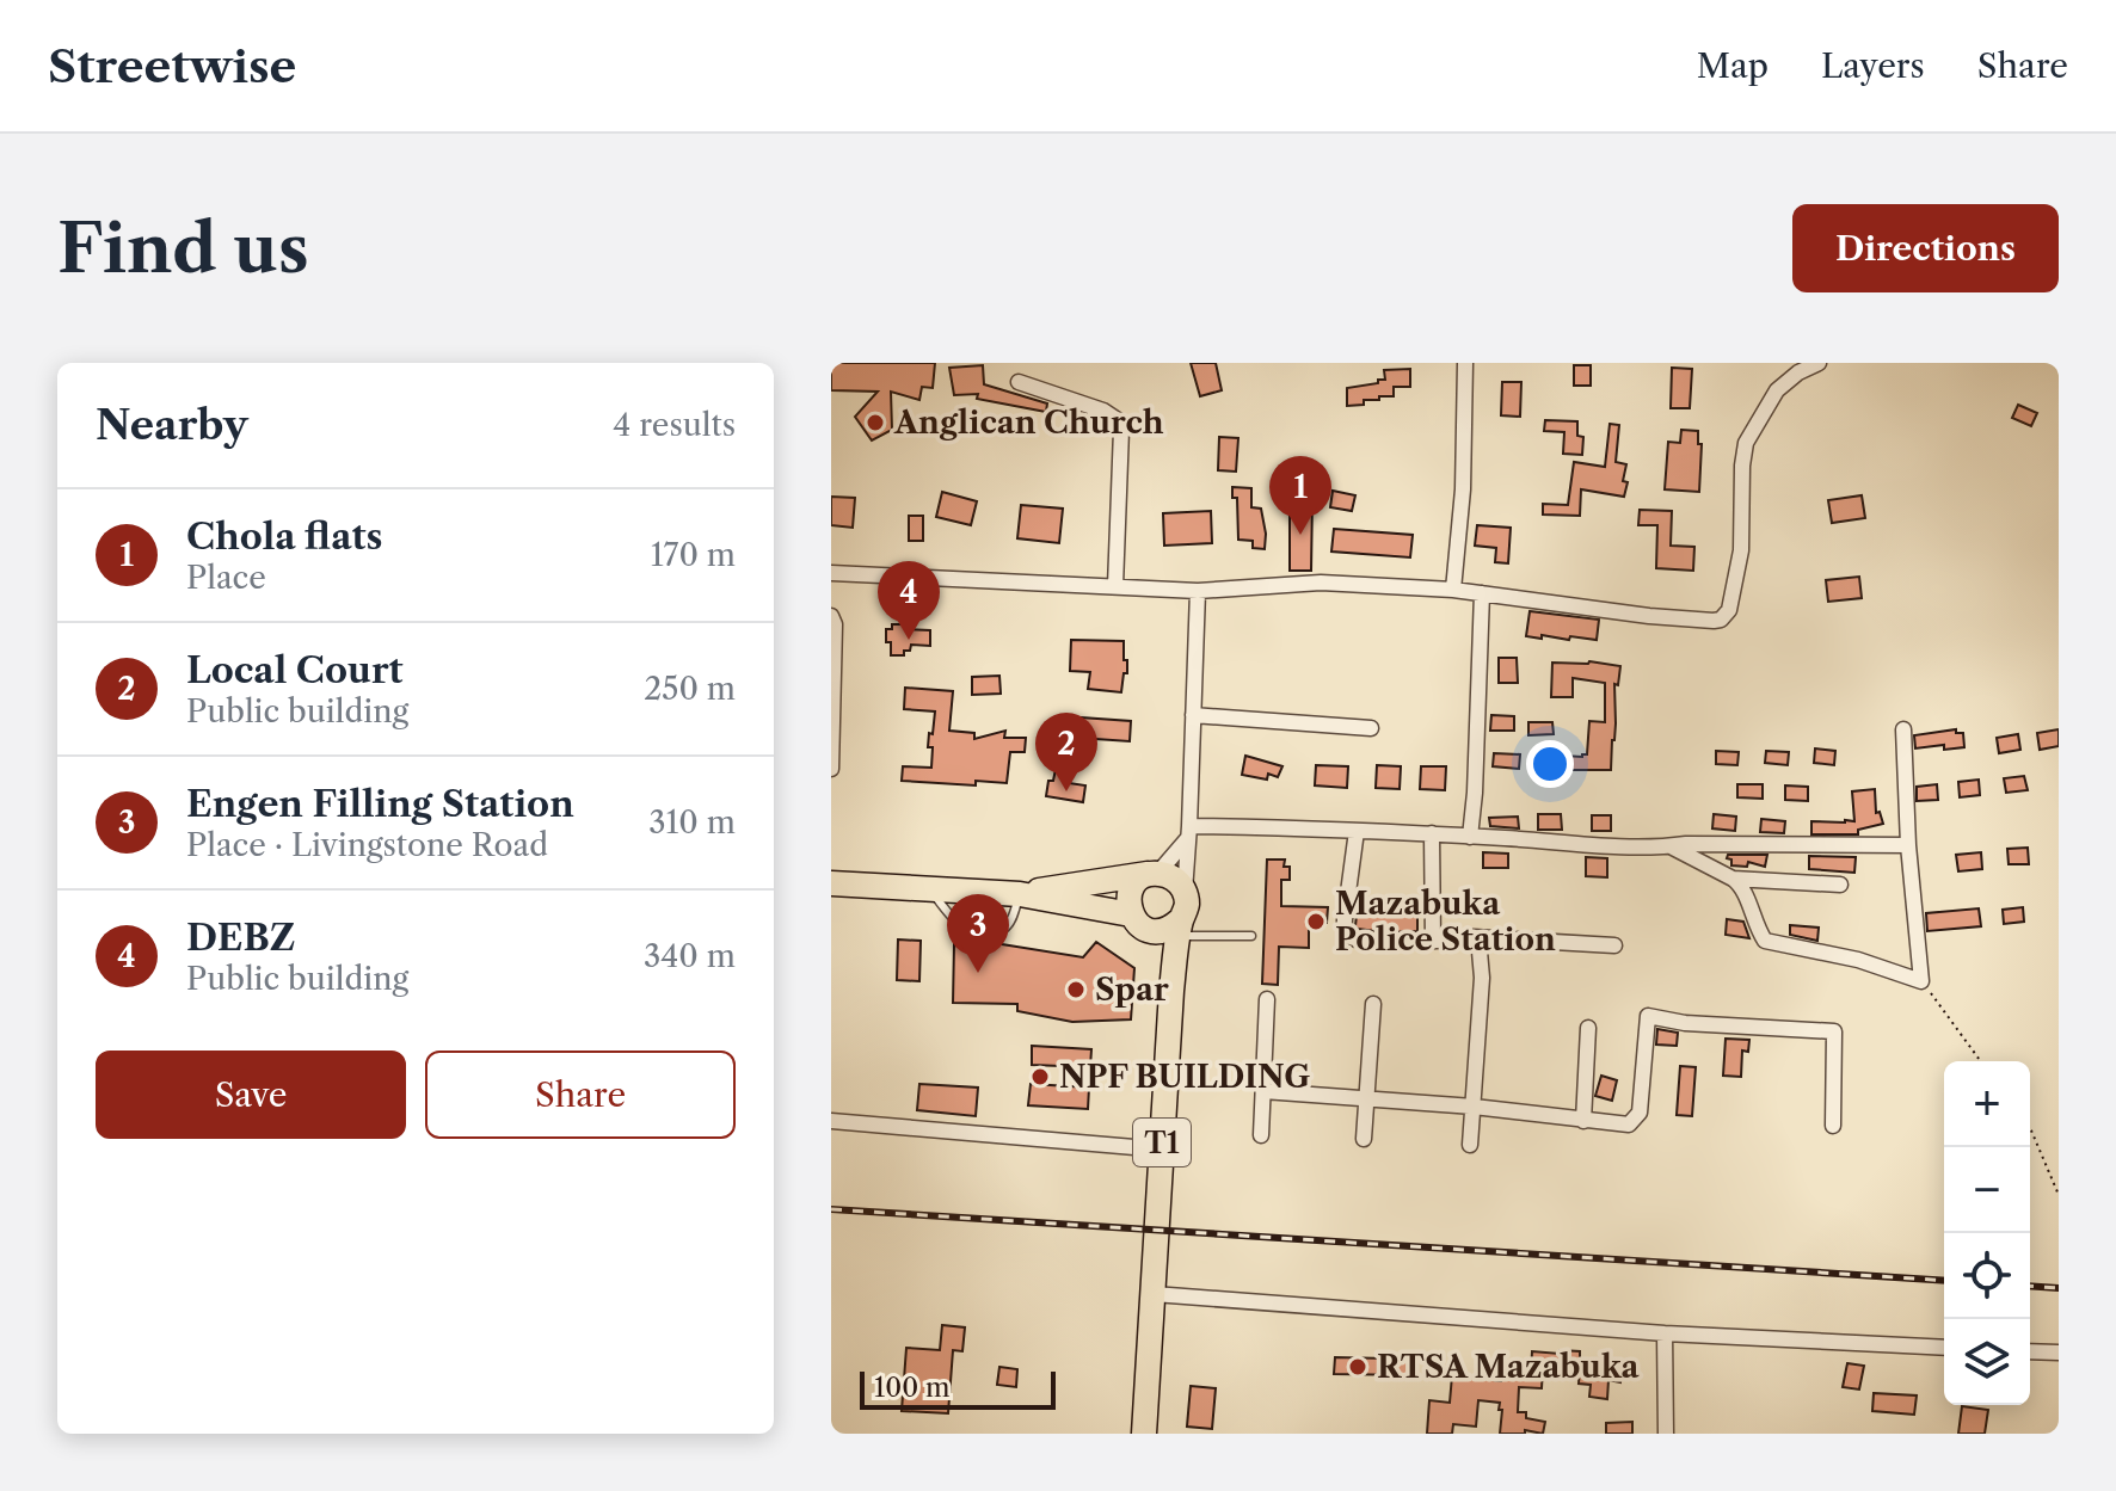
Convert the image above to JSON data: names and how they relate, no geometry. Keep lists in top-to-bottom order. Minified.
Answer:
{"streets":{"highway":["T1"]},"places":["Anglican Church","Mazabuka Police Station","Spar","NPF BUILDING","RTSA Mazabuka"],"scale_bar":"100 m","page":{"header":"Streetwise","nav":["Map","Layers","Share"],"buttons":["Directions",["Save","Share"]],"title":"Find us","heading":["Nearby","4 results"],"pins":["1","4","2","3"],"list":[{"mark":"1","name":"Chola flats","note":"Place","value":"170 m"},{"mark":"2","name":"Local Court","note":"Public building","value":"250 m"},{"mark":"3","name":"Engen Filling Station","note":"Place · Livingstone Road","value":"310 m"},{"mark":"4","name":"DEBZ","note":"Public building","value":"340 m"}],"map_buttons":["+","−"],"scale":"100 m"}}
